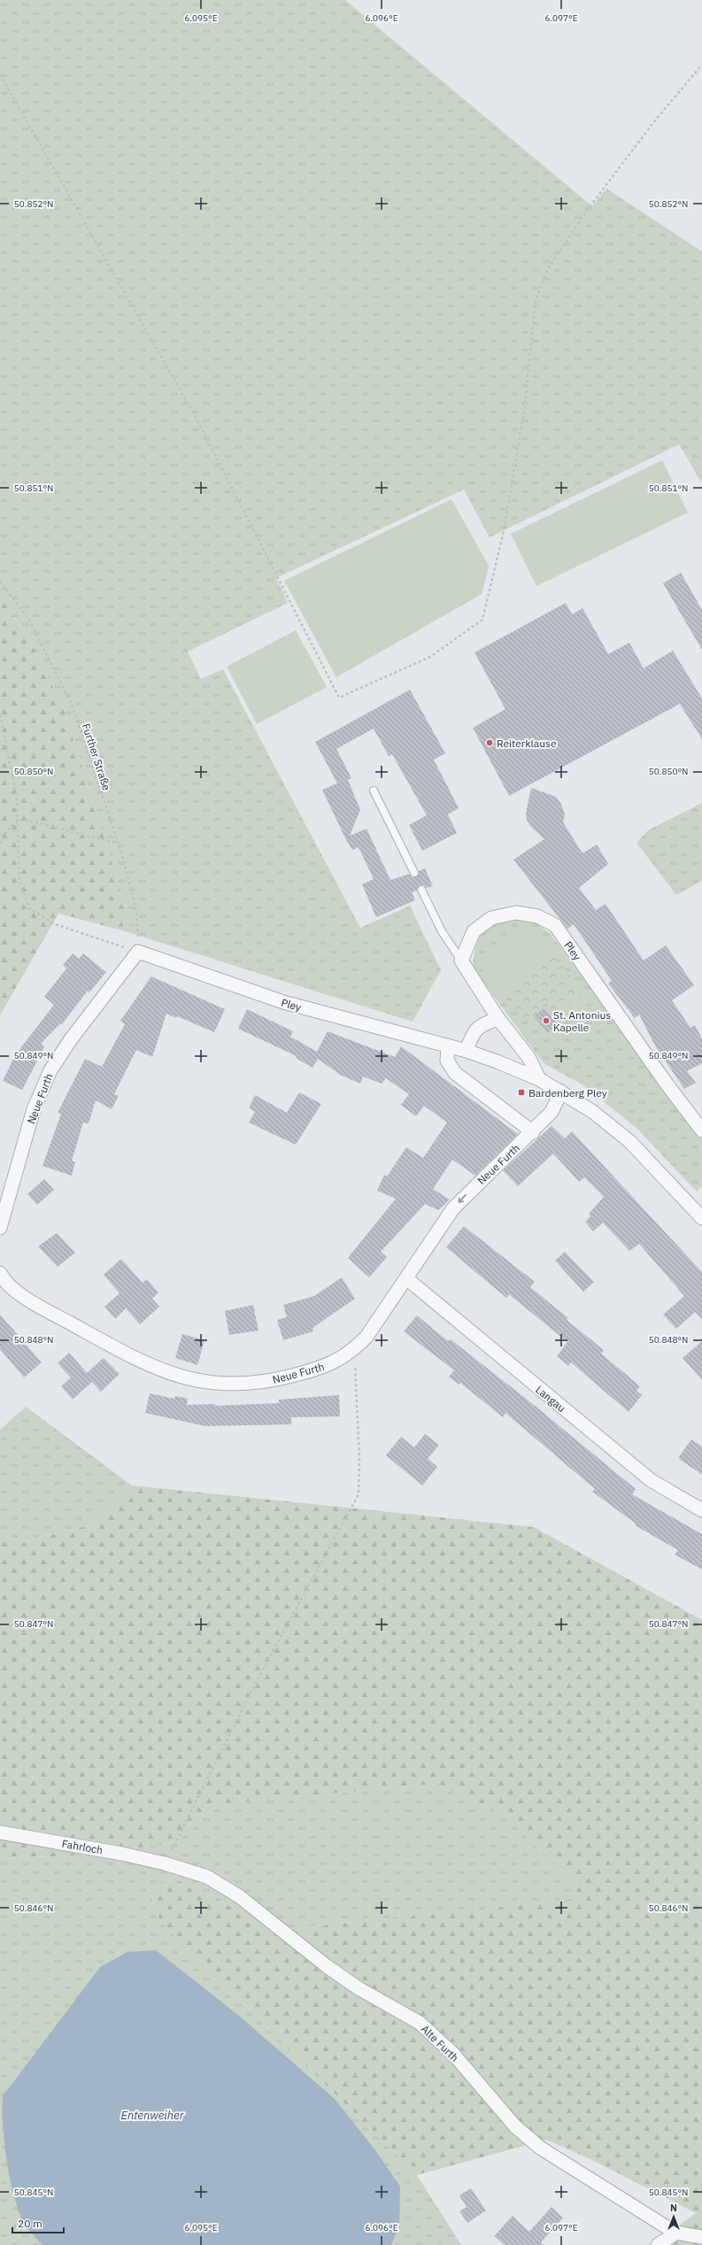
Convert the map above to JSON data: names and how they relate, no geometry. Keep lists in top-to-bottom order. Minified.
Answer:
{"streets":{"street":["Pley","Neue Furth","Langau","Fahrloch","Alte Furth"],"path":["Further Straße"]},"crossings":[["Further Straße","Pley"],["Further Straße","Neue Furth"],["Pley","Neue Furth"],["Neue Furth","Langau"],["Fahrloch","Alte Furth"]],"water":["Entenweiher"],"places":{"other":["Reiterklause","St. Antonius Kapelle"],"transit":["Bardenberg Pley"]},"scale_bar":"20 m","north":"top","coordinates":["6.095°E","6.096°E","6.097°E","50.852°N","50.851°N","50.850°N","50.849°N","50.848°N","50.847°N","50.846°N","50.845°N"]}
